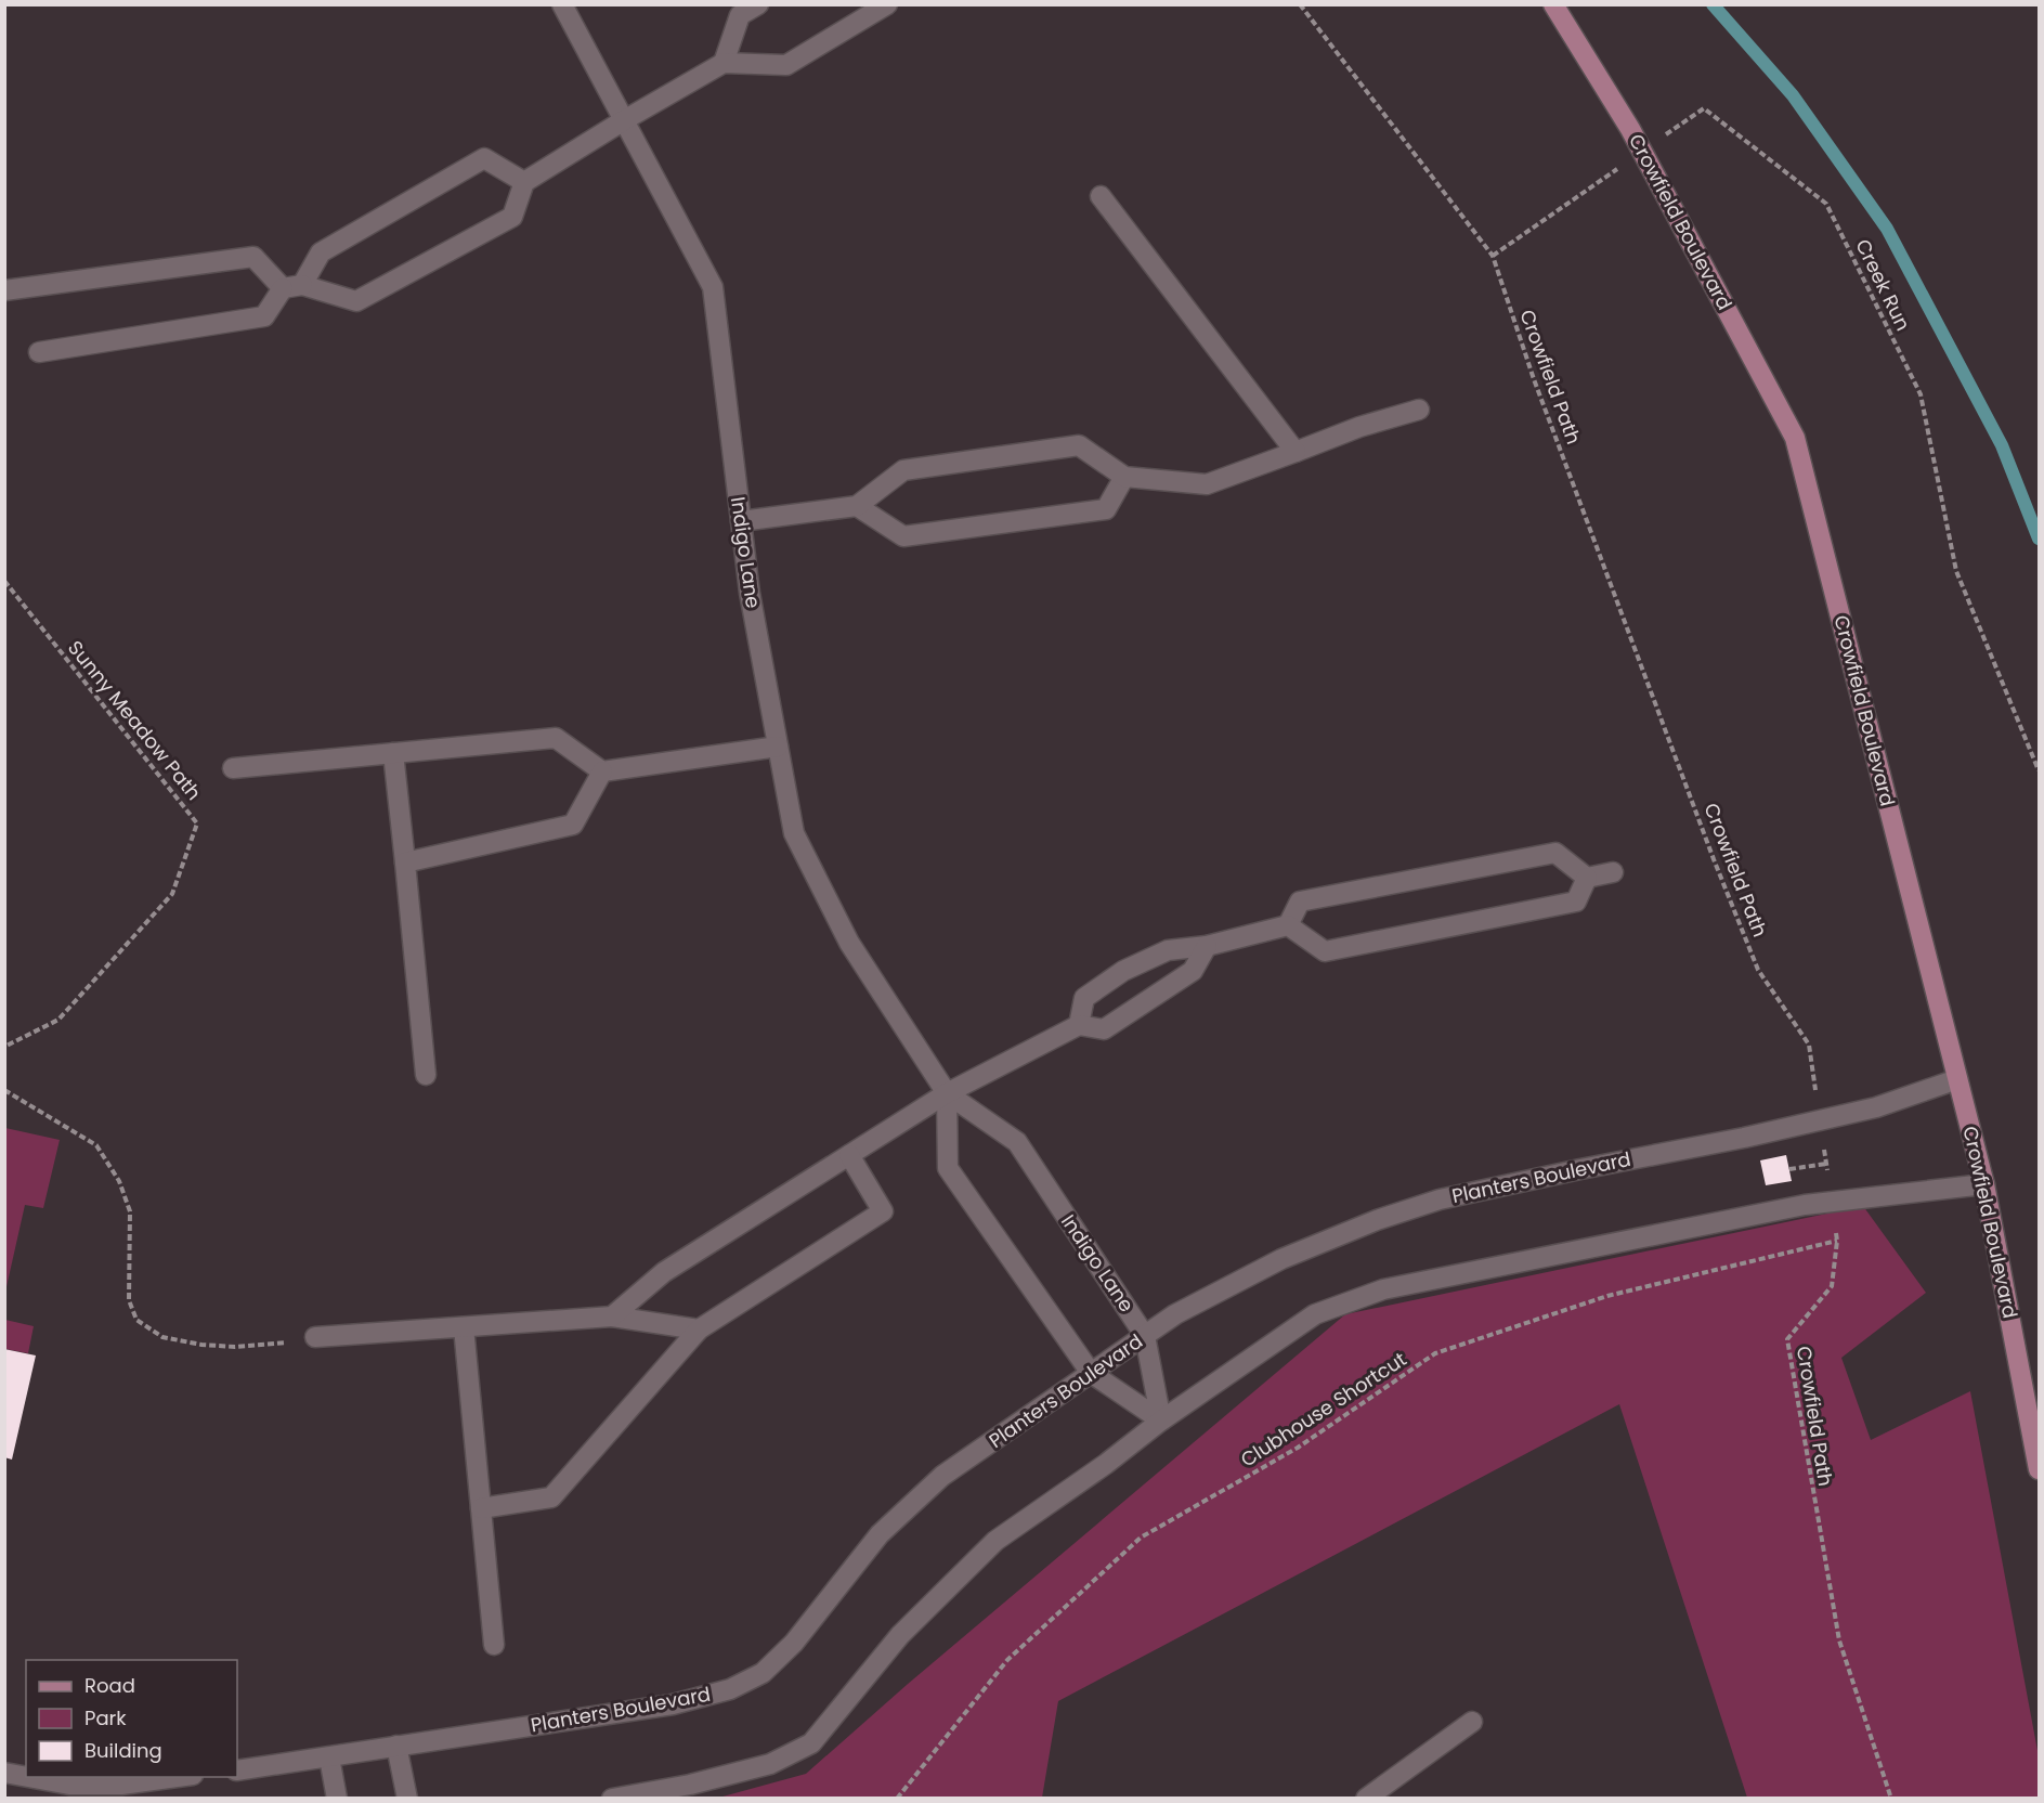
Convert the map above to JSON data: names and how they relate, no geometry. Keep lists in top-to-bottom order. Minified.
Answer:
{"streets":{"main road":["Crowfield Boulevard"],"street":["Indigo Lane","Planters Boulevard"],"path":["Creek Run","Crowfield Path","Sunny Meadow Path","Clubhouse Shortcut"]},"crossings":[["Crowfield Boulevard","Creek Run"],["Crowfield Boulevard","Planters Boulevard"],["Creek Run","Crowfield Path"],["Crowfield Path","Planters Boulevard"],["Crowfield Path","Clubhouse Shortcut"],["Indigo Lane","Planters Boulevard"]],"legend":["Road","Park","Building"]}
